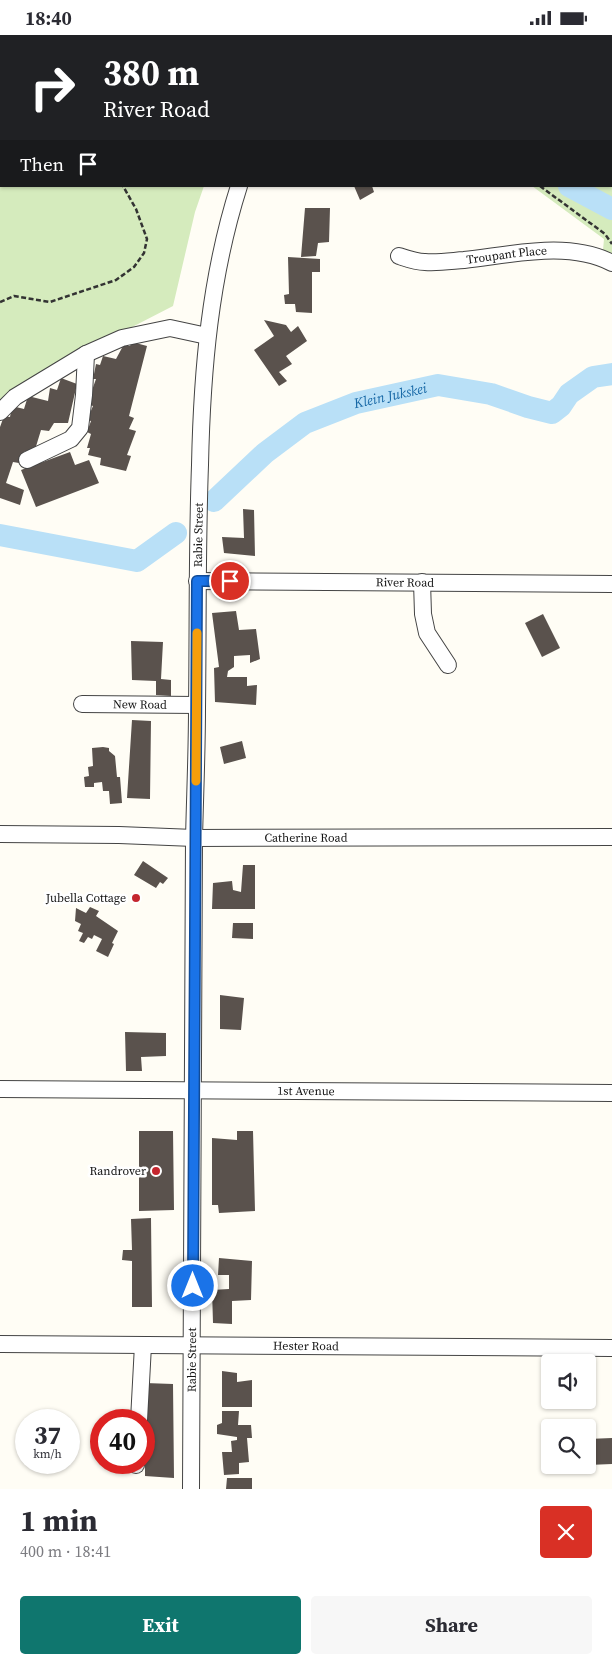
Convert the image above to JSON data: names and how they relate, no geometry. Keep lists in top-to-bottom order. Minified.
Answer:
{"streets":{"street":["Troupant Place","Rabie Street","River Road","New Road","Catherine Road","1st Avenue","Hester Road"]},"crossings":[["Rabie Street","River Road"],["Rabie Street","New Road"],["Rabie Street","Catherine Road"],["Rabie Street","1st Avenue"],["Rabie Street","Hester Road"]],"water":["Klein Jukskei"],"places":["Jubella Cottage","Randrover"],"page":{"status":"18:40","turn":["380 m","River Road"],"then":"Then","speed":"37 km/h","limit":"40","heading":["1 min","400 m · 18:41"],"buttons":["Exit","Share"]}}
